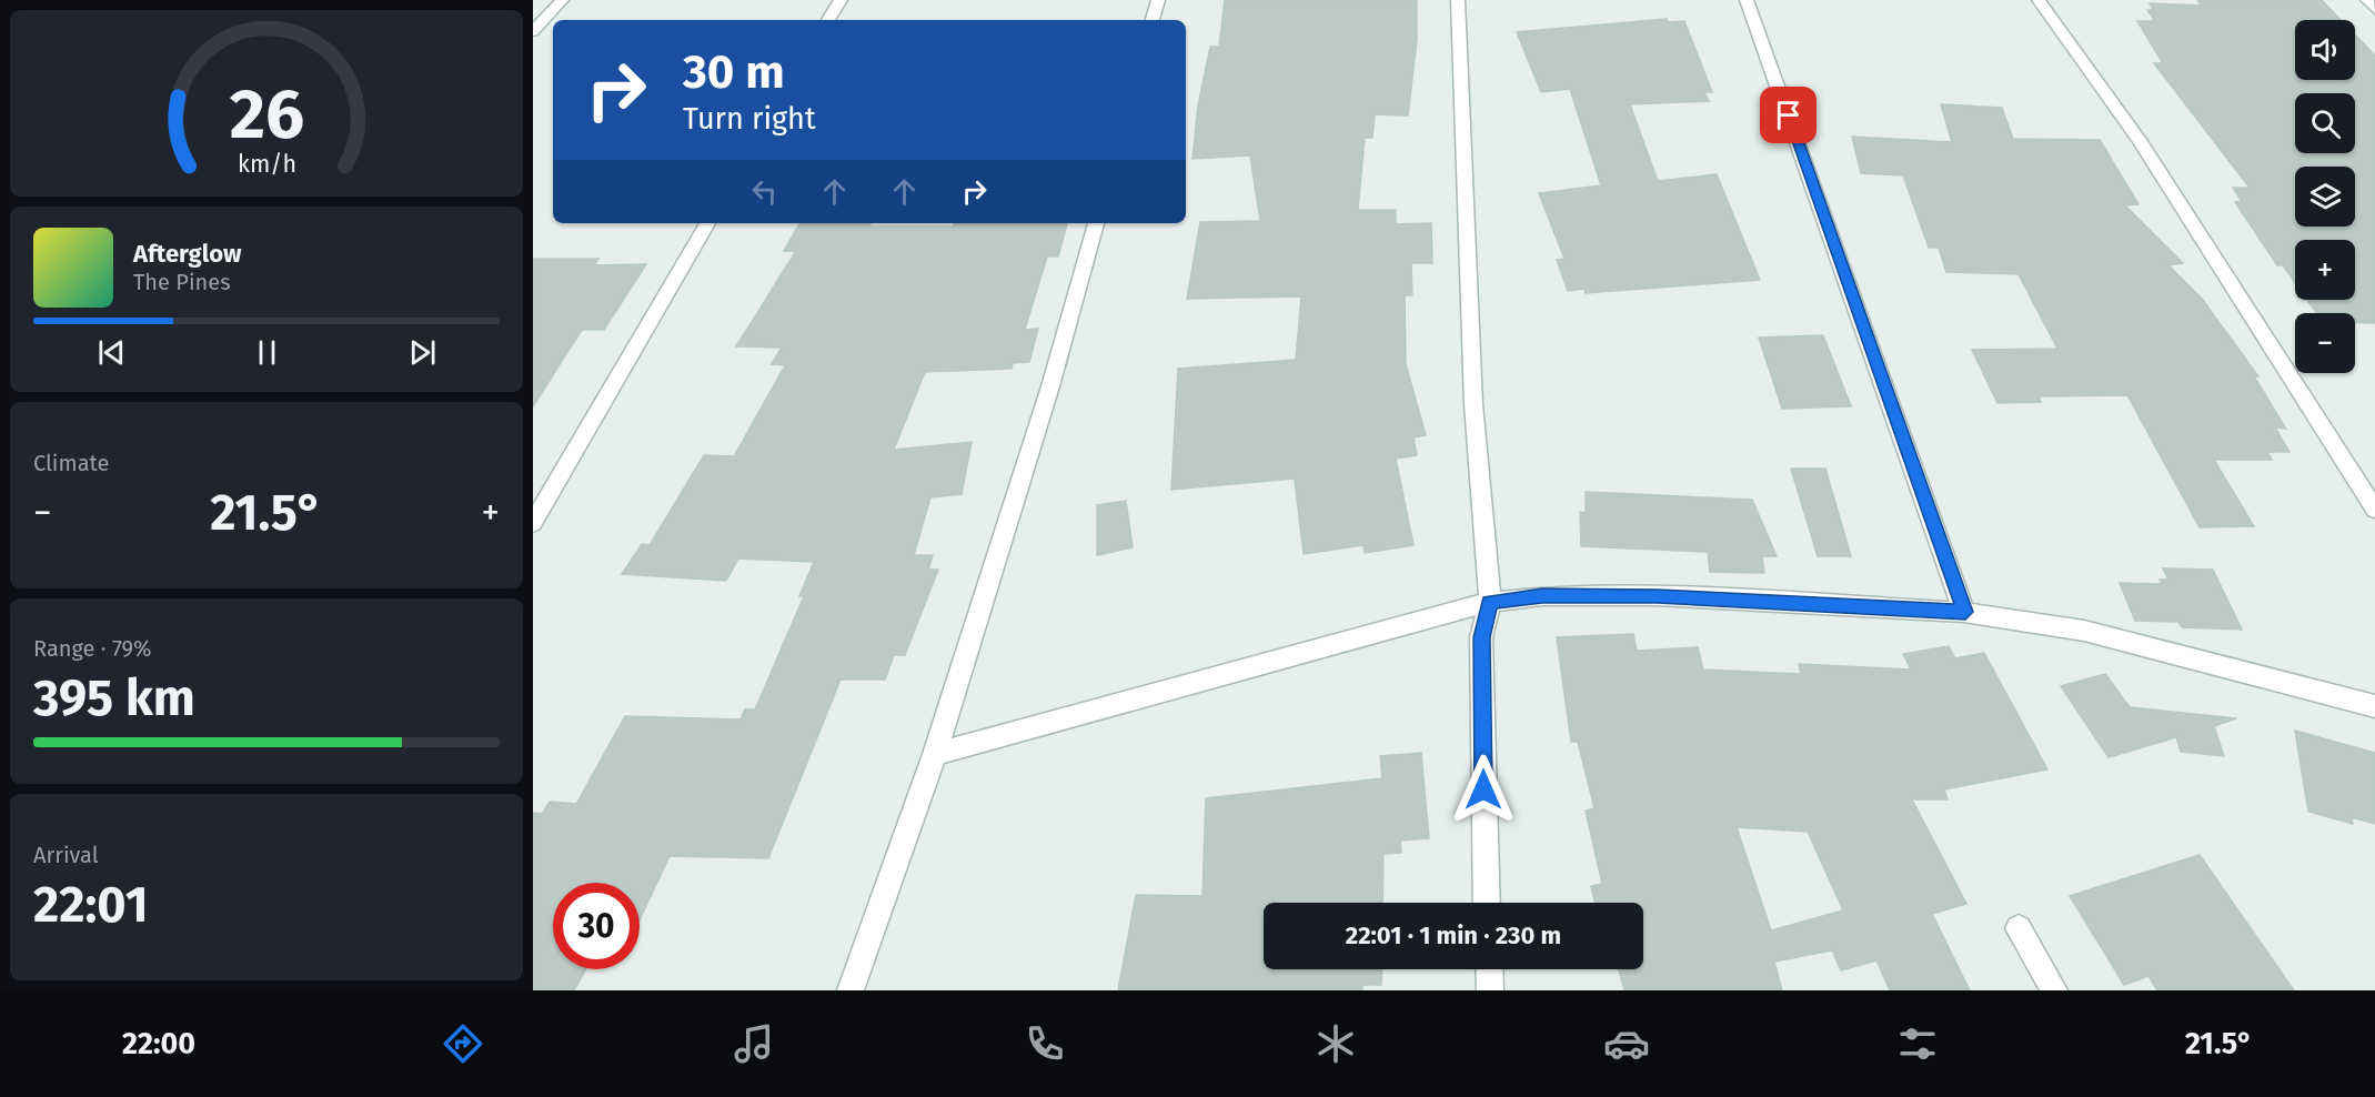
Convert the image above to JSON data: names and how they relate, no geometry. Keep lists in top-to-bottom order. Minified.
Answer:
{"page":{"map_buttons":["+","−"],"turn":["30 m","Turn right"],"song":["Afterglow","The Pines"],"tile":["Climate",["Range · 79%","395 km"],["Arrival","22:01"]],"heat":["−","21.5°","+"],"limit":"30","trip":"22:01 · 1 min · 230 m","tabs":["22:00","21.5°"],"gauge":["26","km/h"]}}
